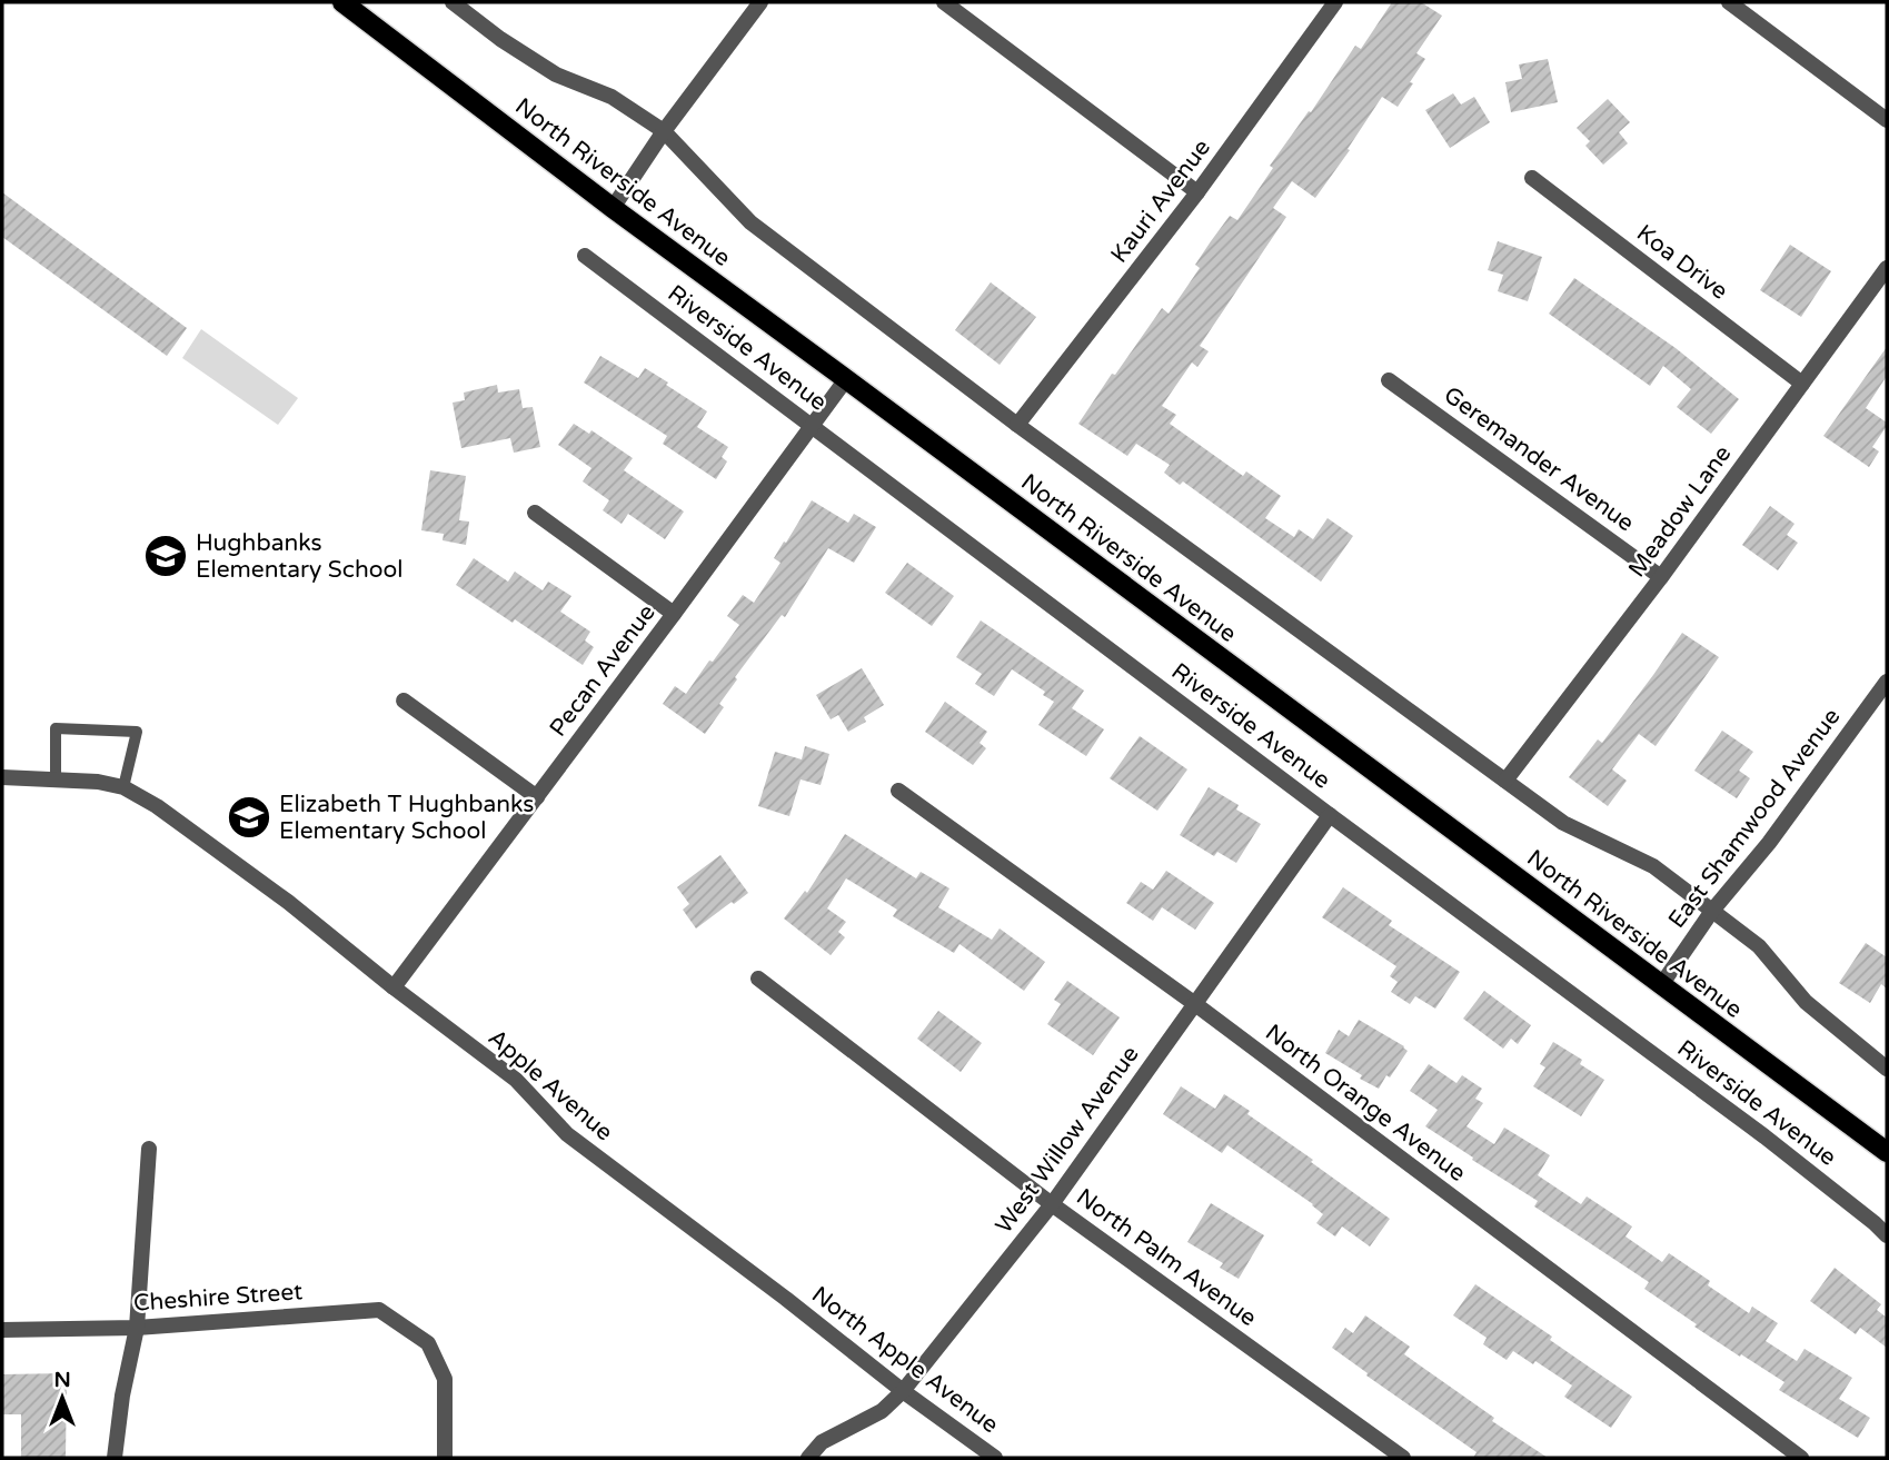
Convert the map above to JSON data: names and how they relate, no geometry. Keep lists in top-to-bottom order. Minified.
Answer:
{"streets":{"main road":["North Riverside Avenue"],"street":["Kauri Avenue","Koa Drive","Riverside Avenue","Geremander Avenue","Meadow Lane","Pecan Avenue","East Shamwood Avenue","Apple Avenue","North Orange Avenue","West Willow Avenue","North Palm Avenue","Cheshire Street","North Apple Avenue"]},"crossings":[["North Riverside Avenue","Kauri Avenue"],["North Riverside Avenue","Meadow Lane"],["North Riverside Avenue","Pecan Avenue"],["North Riverside Avenue","East Shamwood Avenue"],["Koa Drive","Meadow Lane"],["Riverside Avenue","Pecan Avenue"],["Riverside Avenue","West Willow Avenue"],["Geremander Avenue","Meadow Lane"],["Pecan Avenue","Apple Avenue"],["Apple Avenue","North Apple Avenue"],["North Orange Avenue","West Willow Avenue"],["West Willow Avenue","North Palm Avenue"],["West Willow Avenue","North Apple Avenue"]],"places":{"school or university":["Hughbanks Elementary School","Elizabeth T Hughbanks Elementary School"]},"north":"top"}
